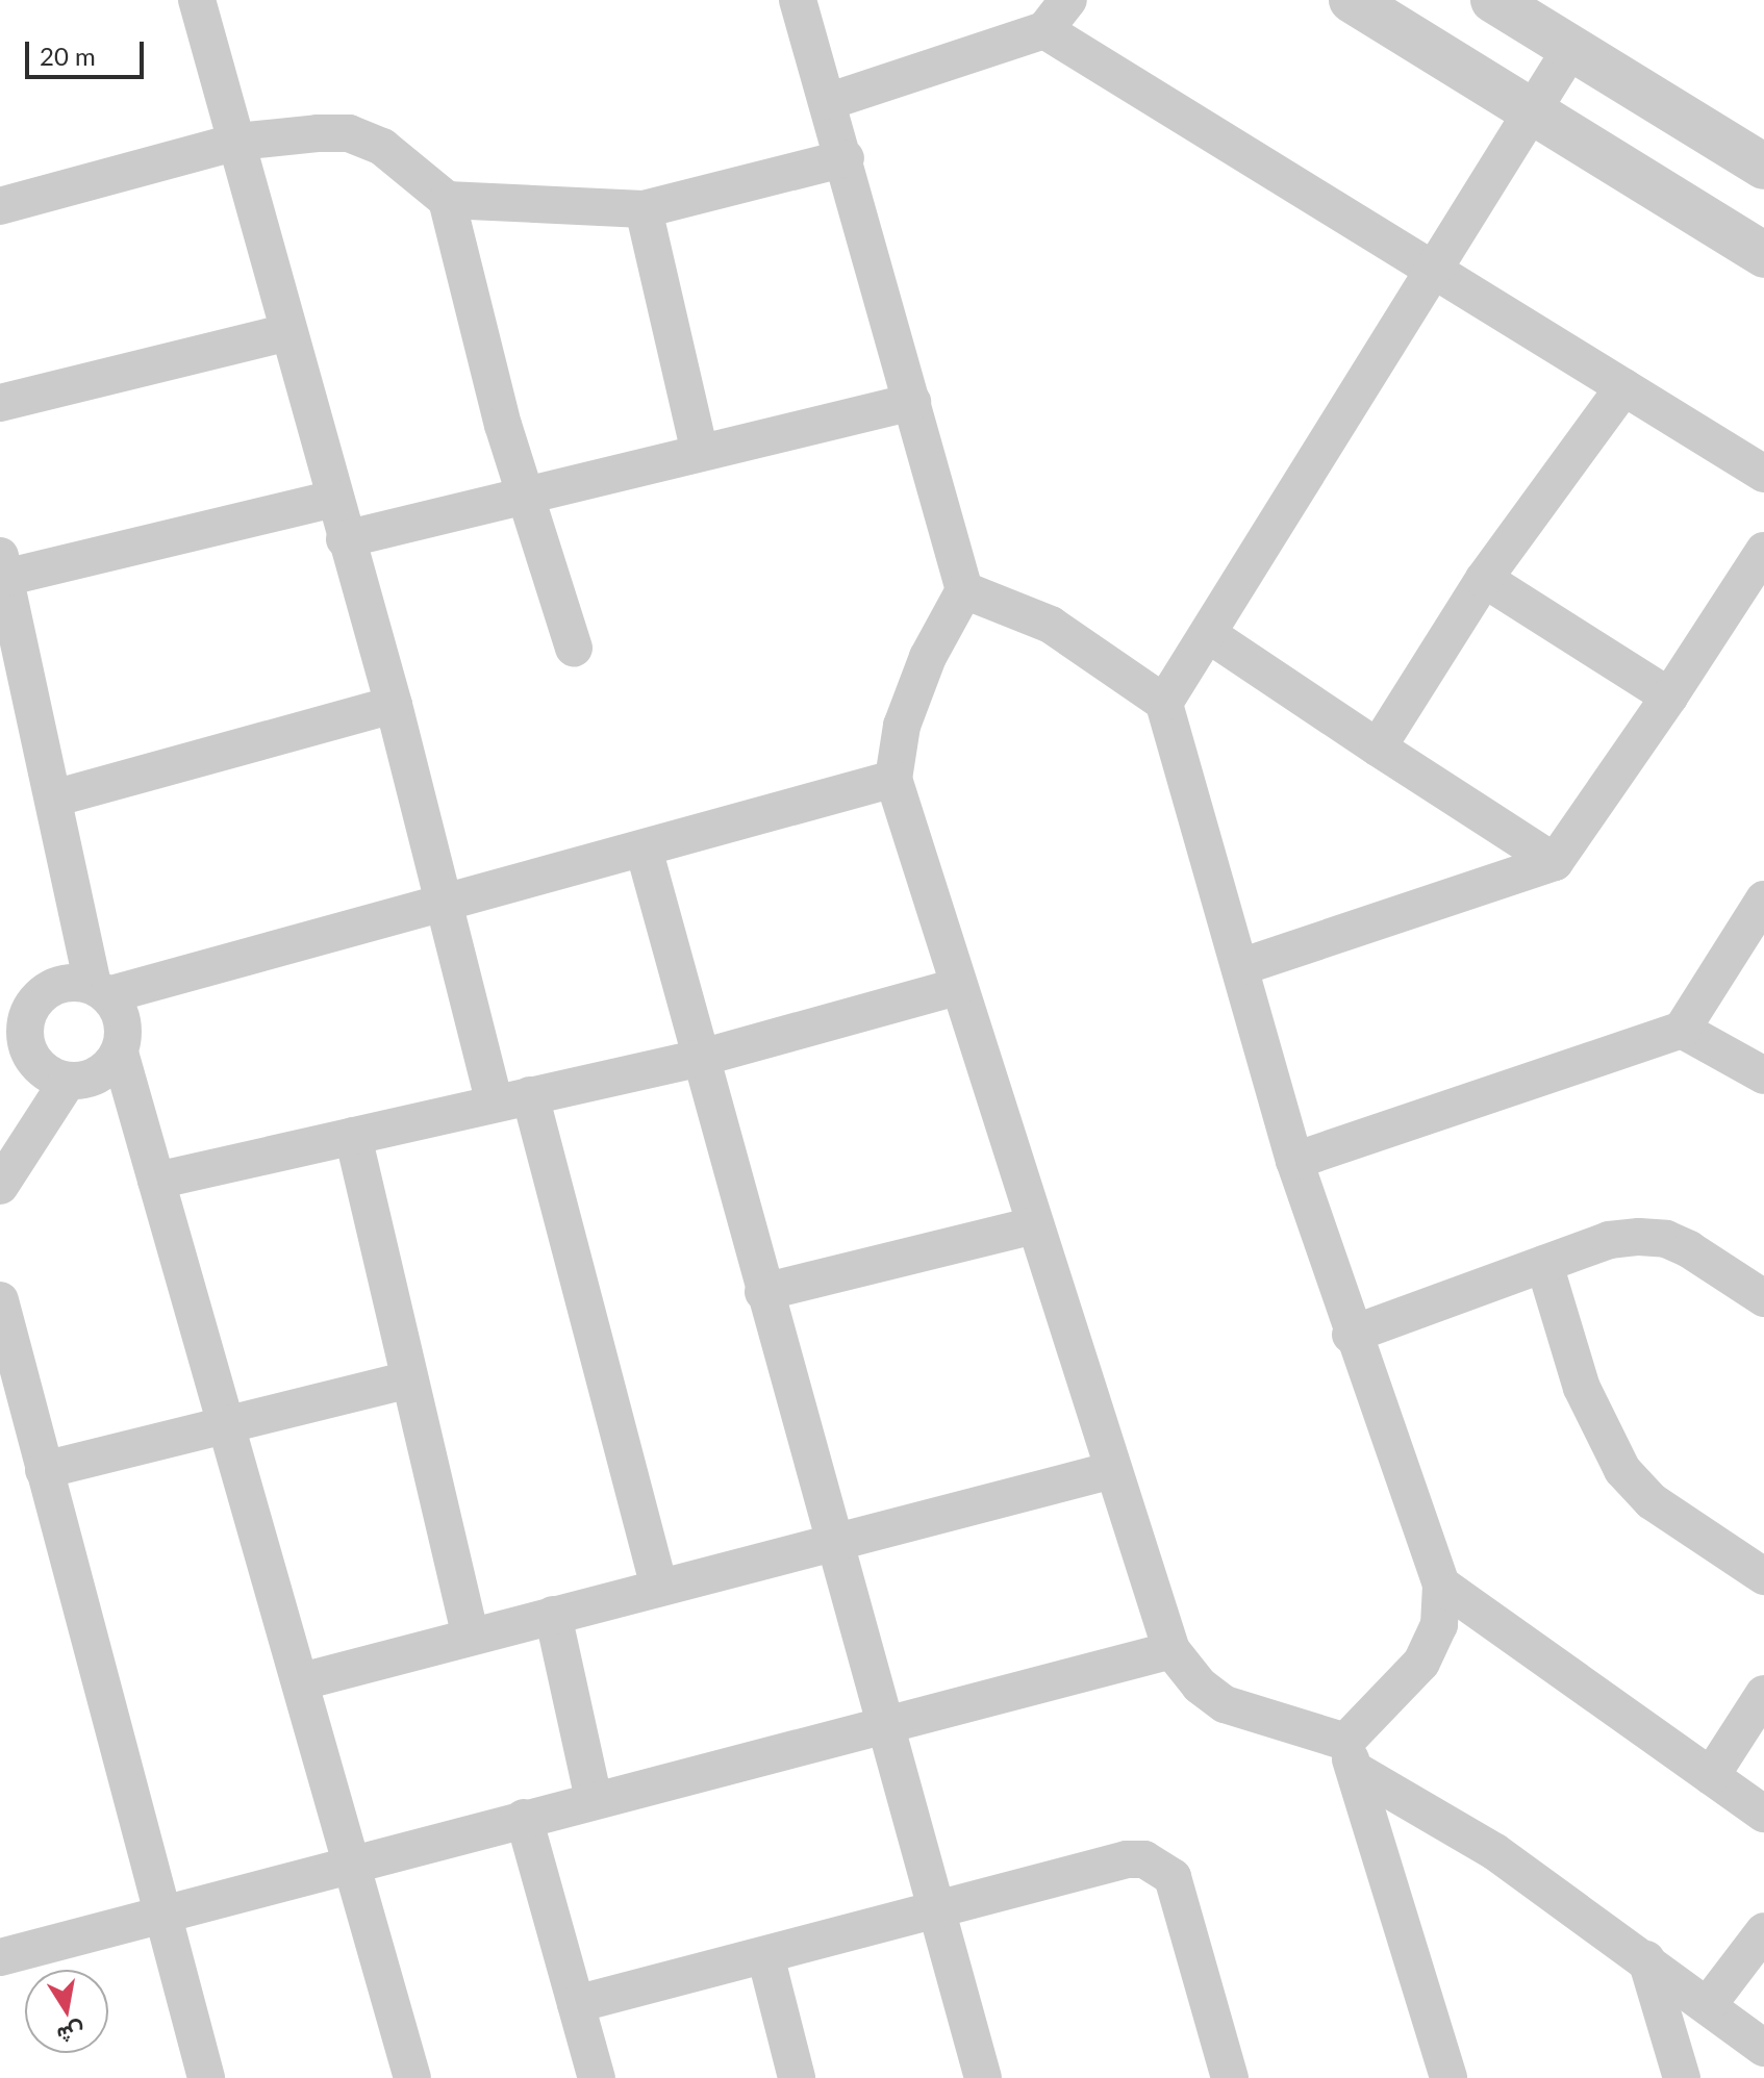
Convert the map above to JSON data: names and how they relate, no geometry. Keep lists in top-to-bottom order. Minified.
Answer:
{"scale_bar":"20 m","north":"bottom"}
